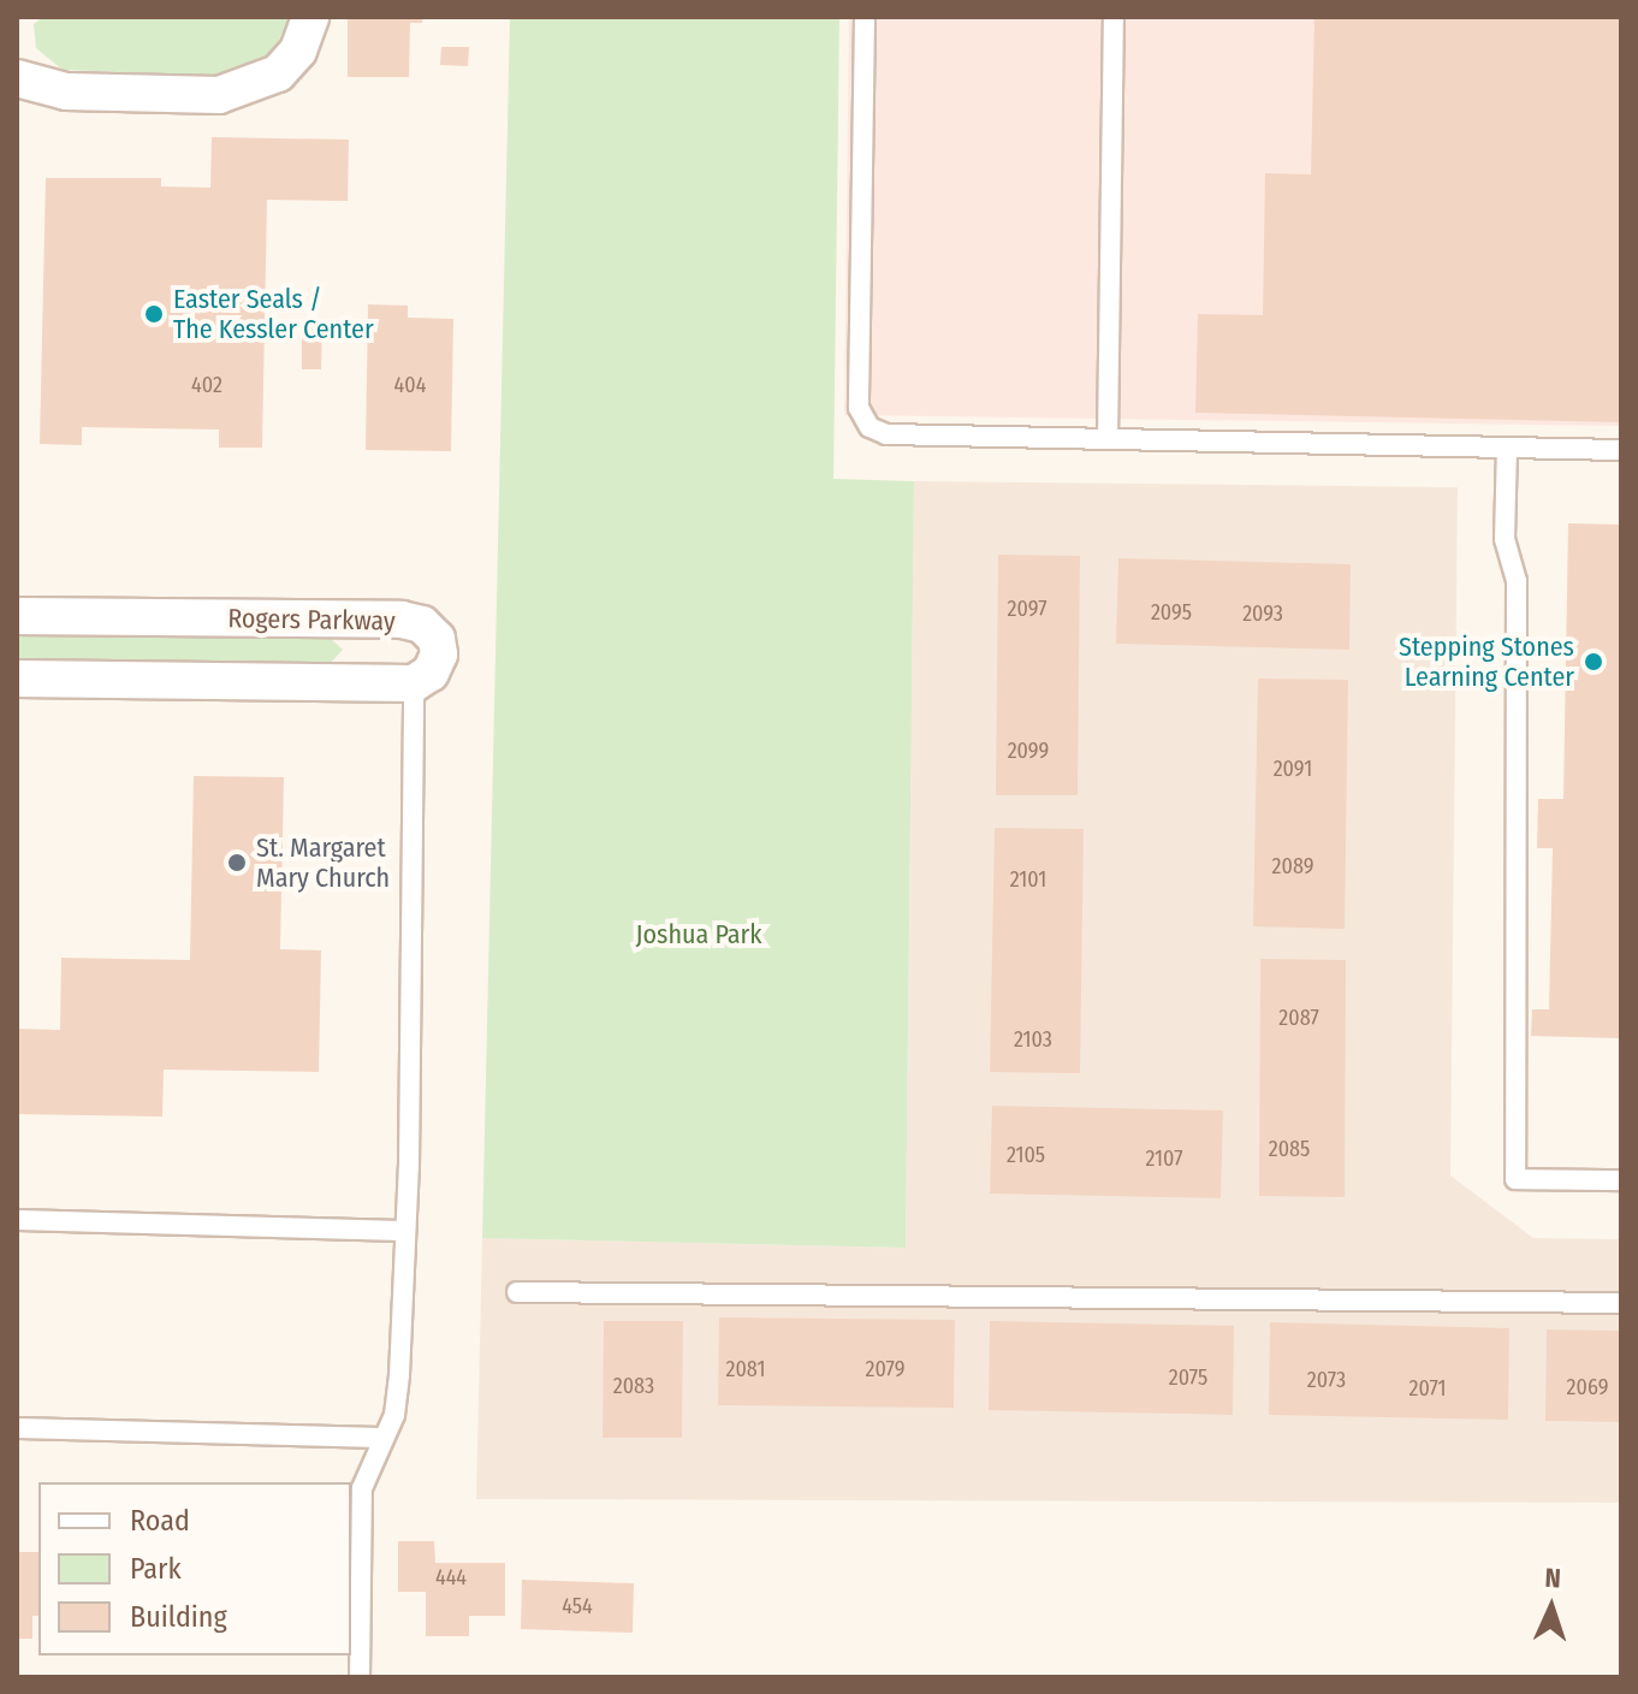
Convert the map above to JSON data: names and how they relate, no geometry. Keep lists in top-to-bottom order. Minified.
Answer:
{"streets":{"street":["Rogers Parkway"]},"parks":["Joshua Park"],"places":["Easter Seals / The Kessler Center","Stepping Stones Learning Center","St. Margaret Mary Church"],"house_numbers":["402","404","2097","2095","2093","2099","2091","2089","2101","2087","2103","2085","2105","2107","2081","2079","2075","2073","2083","2069","2071","444","454"],"legend":["Road","Park","Building"],"north":"top"}
